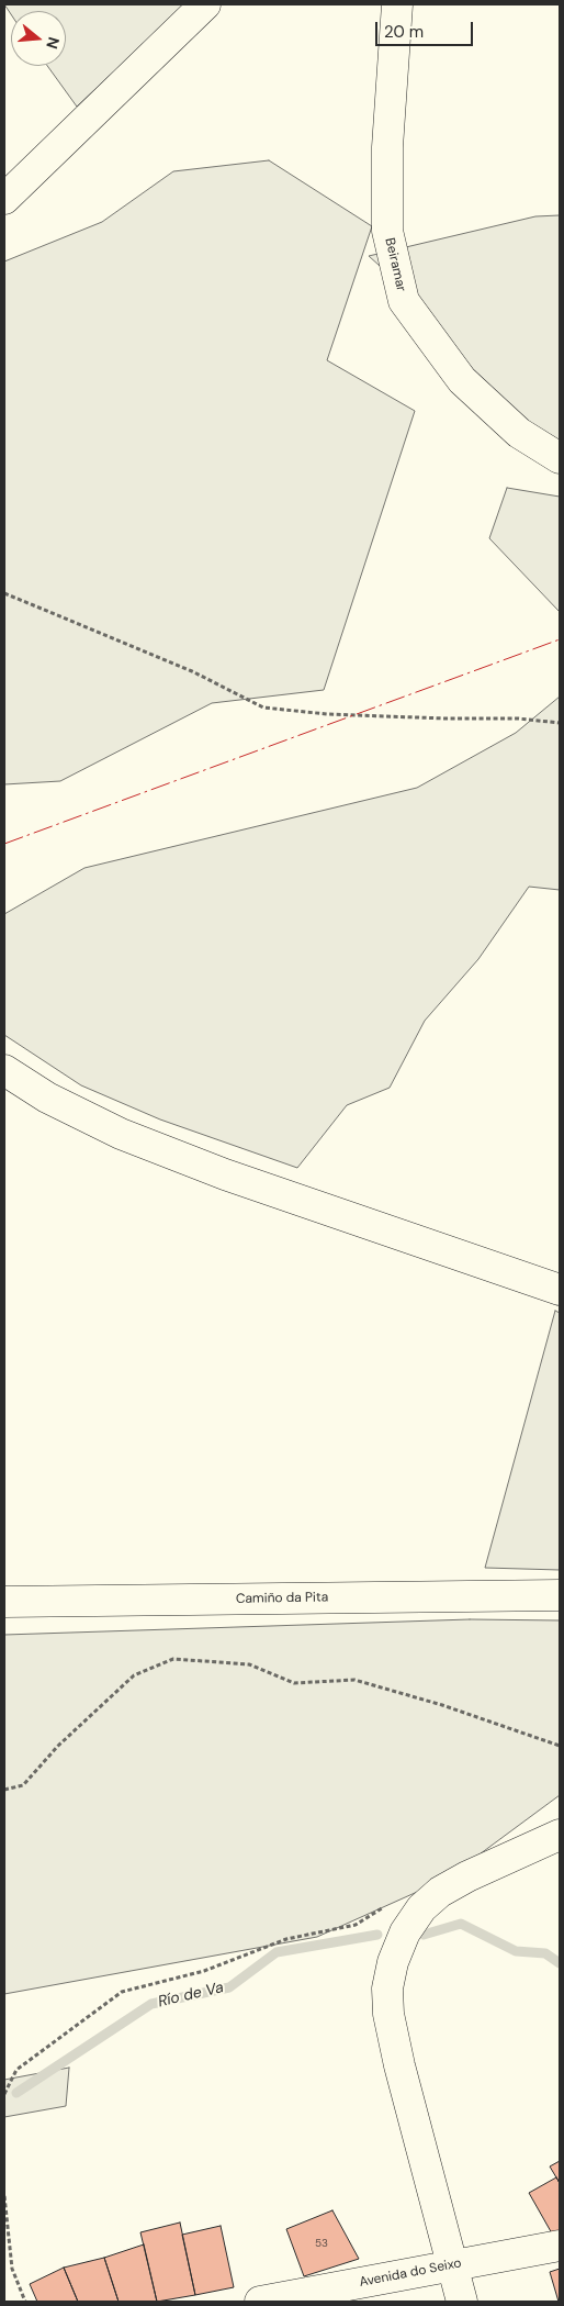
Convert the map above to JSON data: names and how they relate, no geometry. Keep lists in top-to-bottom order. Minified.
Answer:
{"streets":{"street":["Beiramar","Camiño da Pita","Avenida do Seixo"]},"water":["Río de Va"],"house_numbers":["53"],"scale_bar":"20 m","north":"right"}
